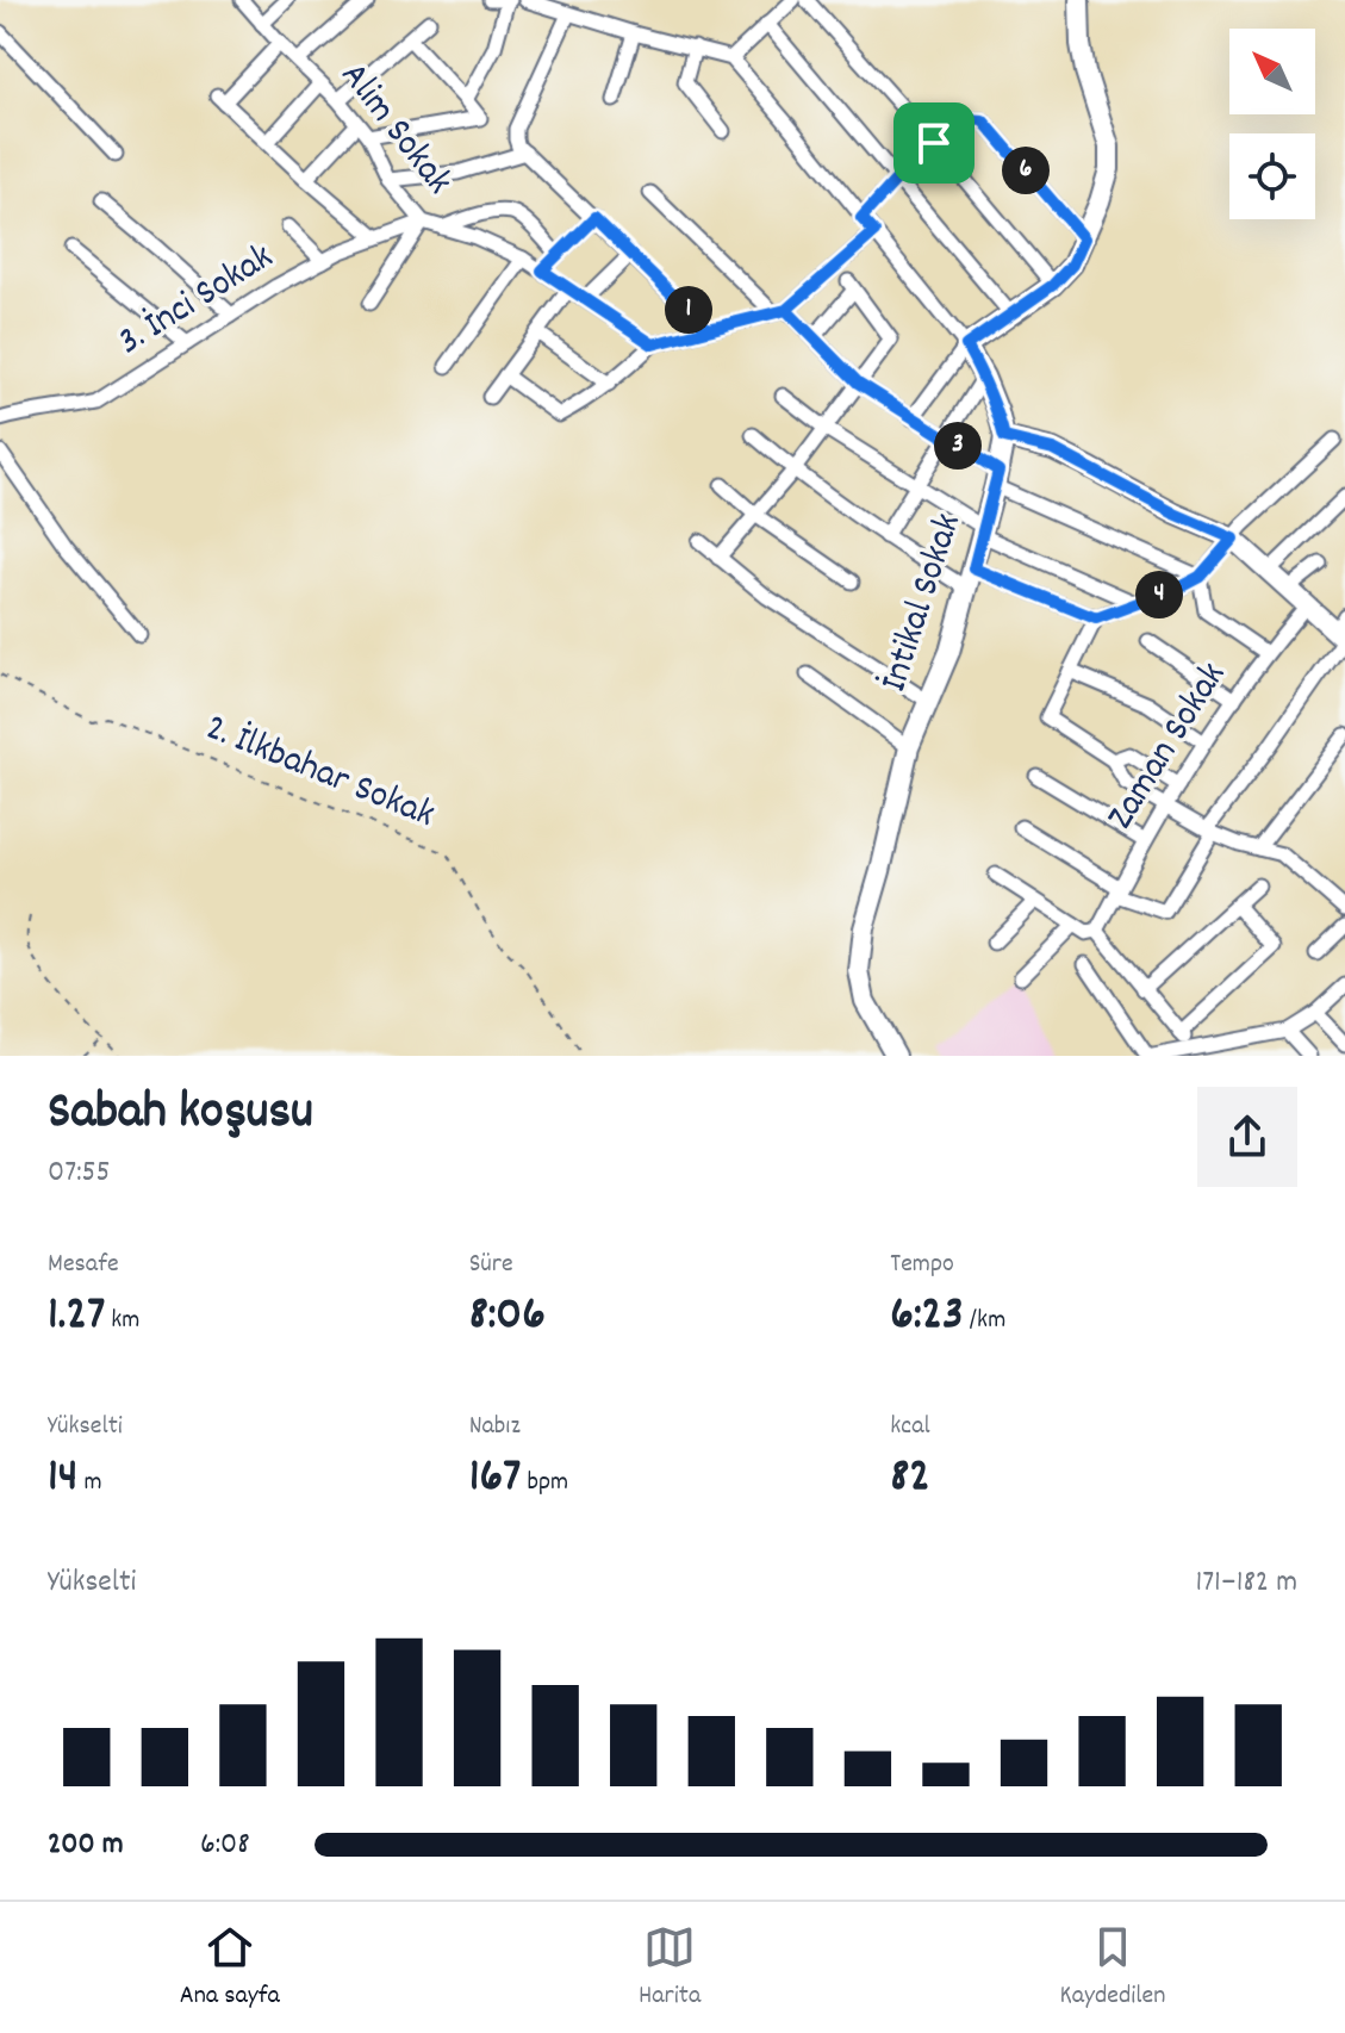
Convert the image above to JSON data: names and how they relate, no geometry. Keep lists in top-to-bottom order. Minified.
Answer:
{"streets":{"street":["Alim Sokak","3. İnci Sokak","İntikal Sokak","Zaman Sokak"],"path":["2. İlkbahar Sokak"]},"crossings":[["Alim Sokak","3. İnci Sokak"]],"north":"top left","page":{"pins":["6","1","3","4"],"heading":["Sabah koşusu","07:55"],"stats":[["Mesafe","1.27 km"],["Süre","8:06"],["Tempo","6:23 /km"],["Yükselti","14 m"],["Nabız","167 bpm"],["kcal","82"]],"chart":["Yükselti","171–182 m"],"list":[{"name":"200 m","note":"6:08"}],"tabs":["Ana sayfa","Harita","Kaydedilen"]}}
